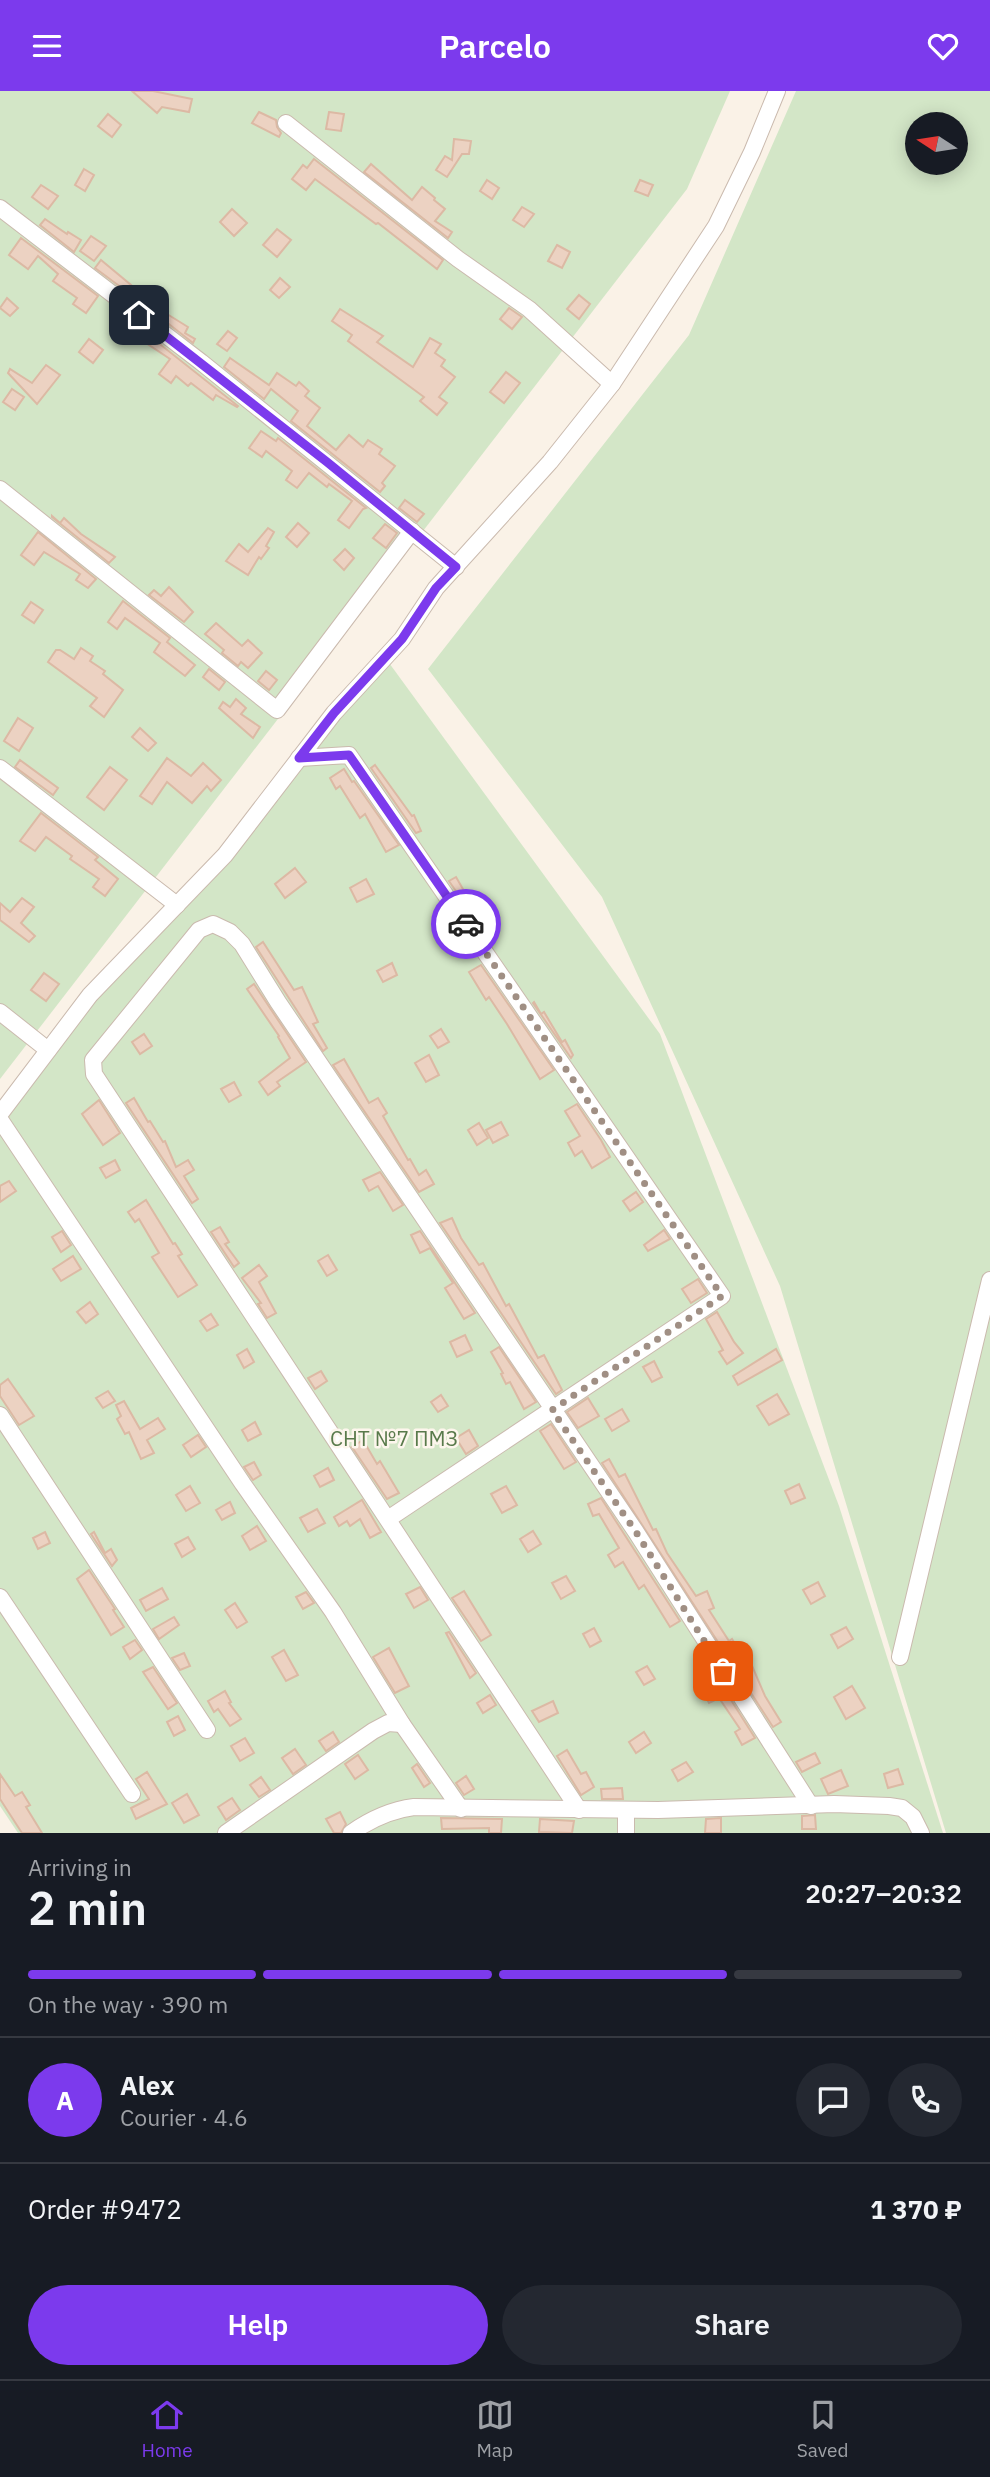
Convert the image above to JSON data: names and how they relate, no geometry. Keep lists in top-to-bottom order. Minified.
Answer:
{"parks":["СНТ №7 ПМЗ"],"north":"left","page":{"header":"Parcelo","heading":["2 min","Arriving in","20:27–20:32"],"panel":["Alex","Courier · 4.6","Order #9472","1 370 ₽"],"bar":"On the way · 390 m","round":"A","buttons":["Help","Share"],"tabs":["Home","Map","Saved"]}}
